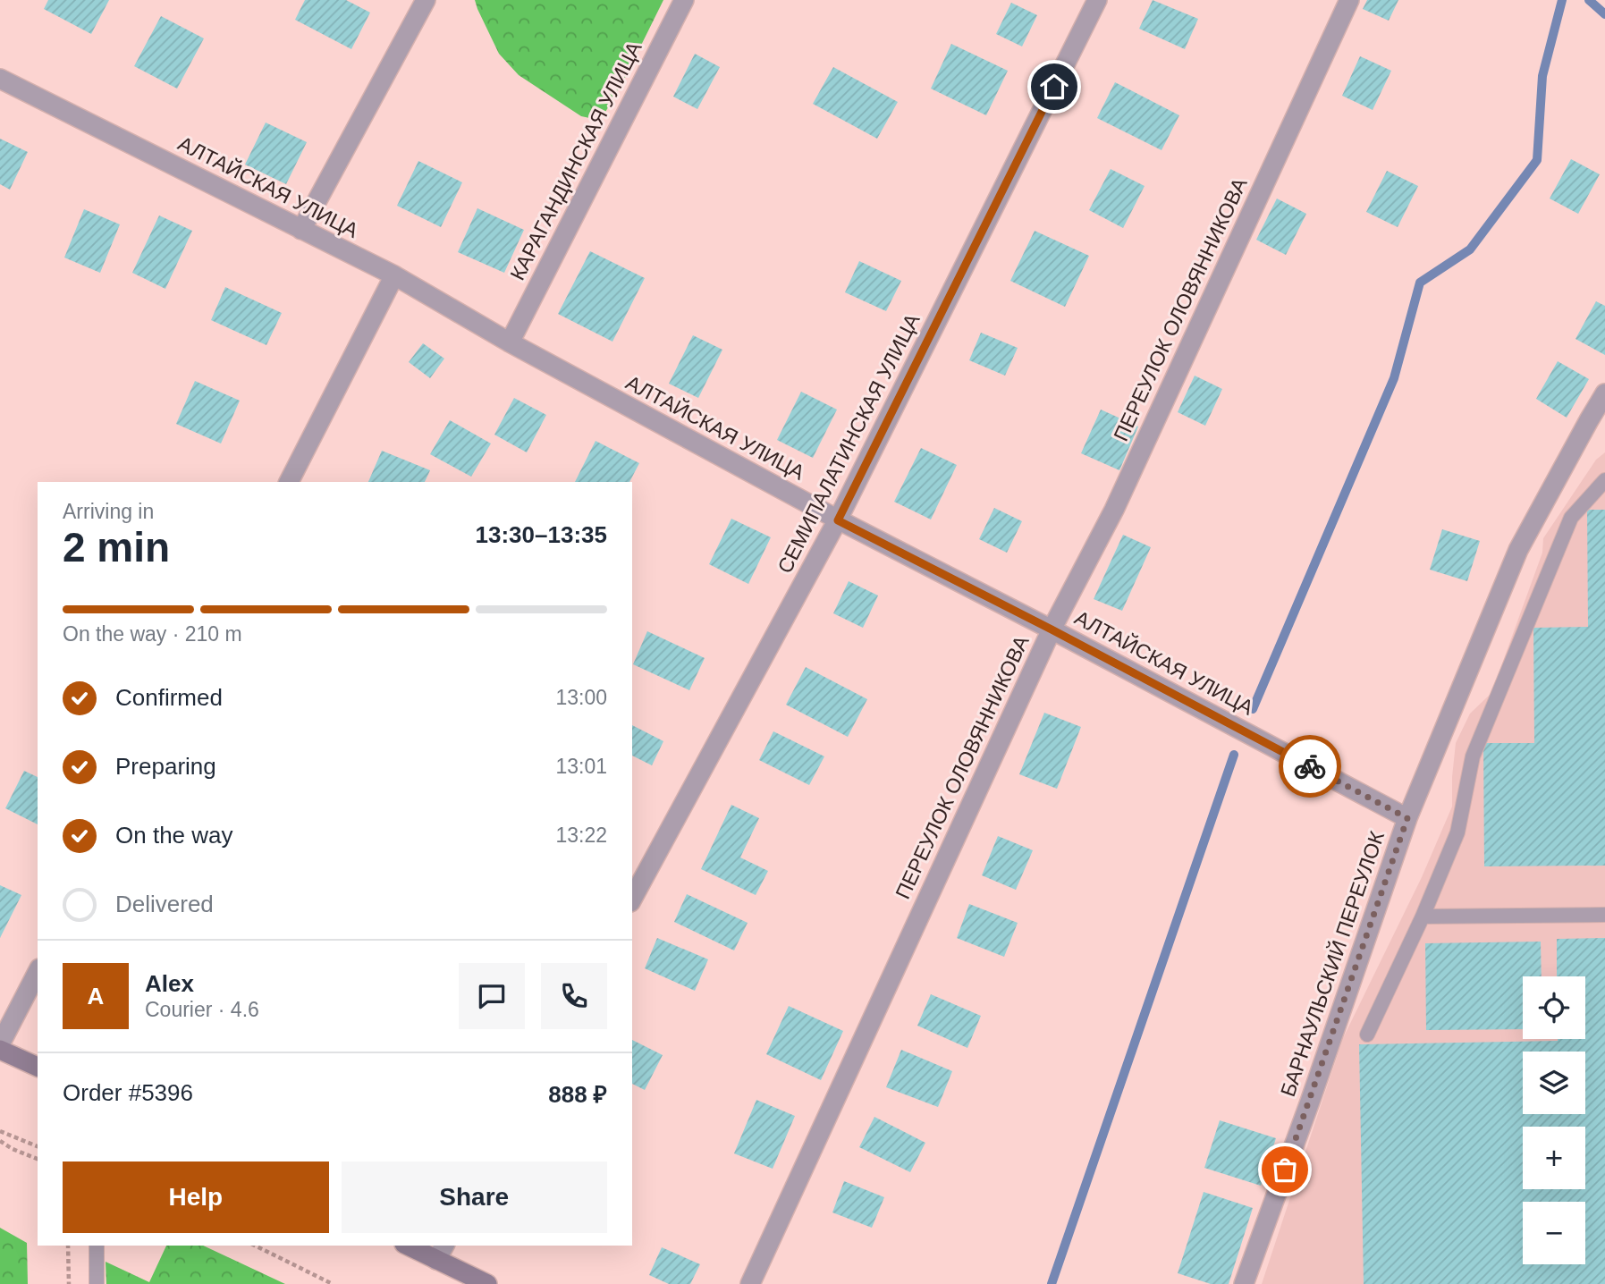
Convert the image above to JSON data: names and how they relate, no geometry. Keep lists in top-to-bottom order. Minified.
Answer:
{"streets":{"street":["КАРАГАНДИНСКАЯ УЛИЦА","АЛТАЙСКАЯ УЛИЦА","ПЕРЕУЛОК ОЛОВЯННИКОВА","СЕМИПАЛАТИНСКАЯ УЛИЦА","БАРНАУЛЬСКИЙ ПЕРЕУЛОК"]},"crossings":[["КАРАГАНДИНСКАЯ УЛИЦА","АЛТАЙСКАЯ УЛИЦА"],["АЛТАЙСКАЯ УЛИЦА","ПЕРЕУЛОК ОЛОВЯННИКОВА"],["АЛТАЙСКАЯ УЛИЦА","СЕМИПАЛАТИНСКАЯ УЛИЦА"],["АЛТАЙСКАЯ УЛИЦА","БАРНАУЛЬСКИЙ ПЕРЕУЛОК"]],"page":{"heading":["2 min","Arriving in","13:30–13:35"],"panel":["Alex","Courier · 4.6","Order #5396","888 ₽"],"bar":"On the way · 210 m","list":[["Confirmed","13:00"],["Preparing","13:01"],["On the way","13:22"],"Delivered"],"round":"A","map_buttons":["+","−"],"buttons":["Help","Share"]}}
